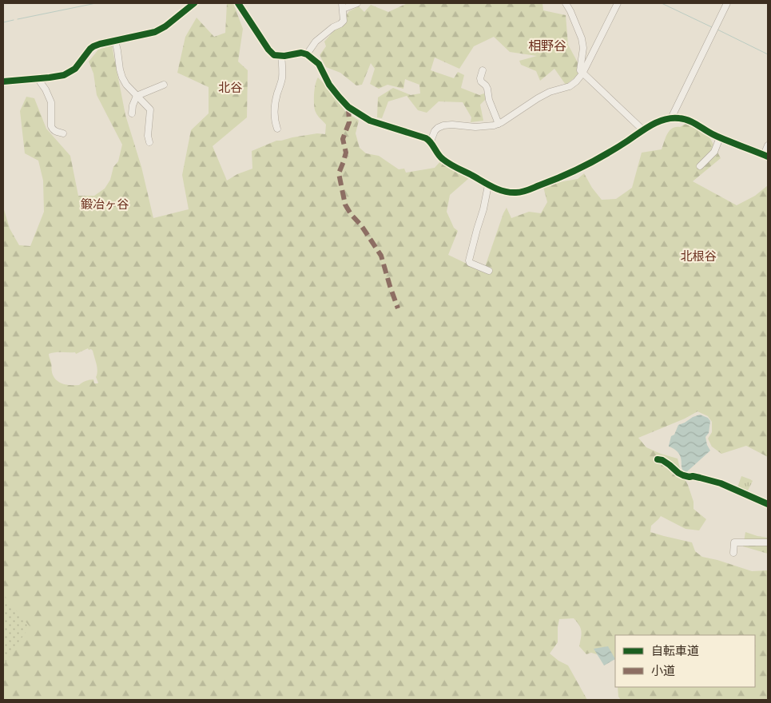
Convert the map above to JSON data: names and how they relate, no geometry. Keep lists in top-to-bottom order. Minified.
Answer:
{"districts":["相野谷","北谷","鍛冶ヶ谷","北根谷"],"legend":["自転車道","小道"]}
